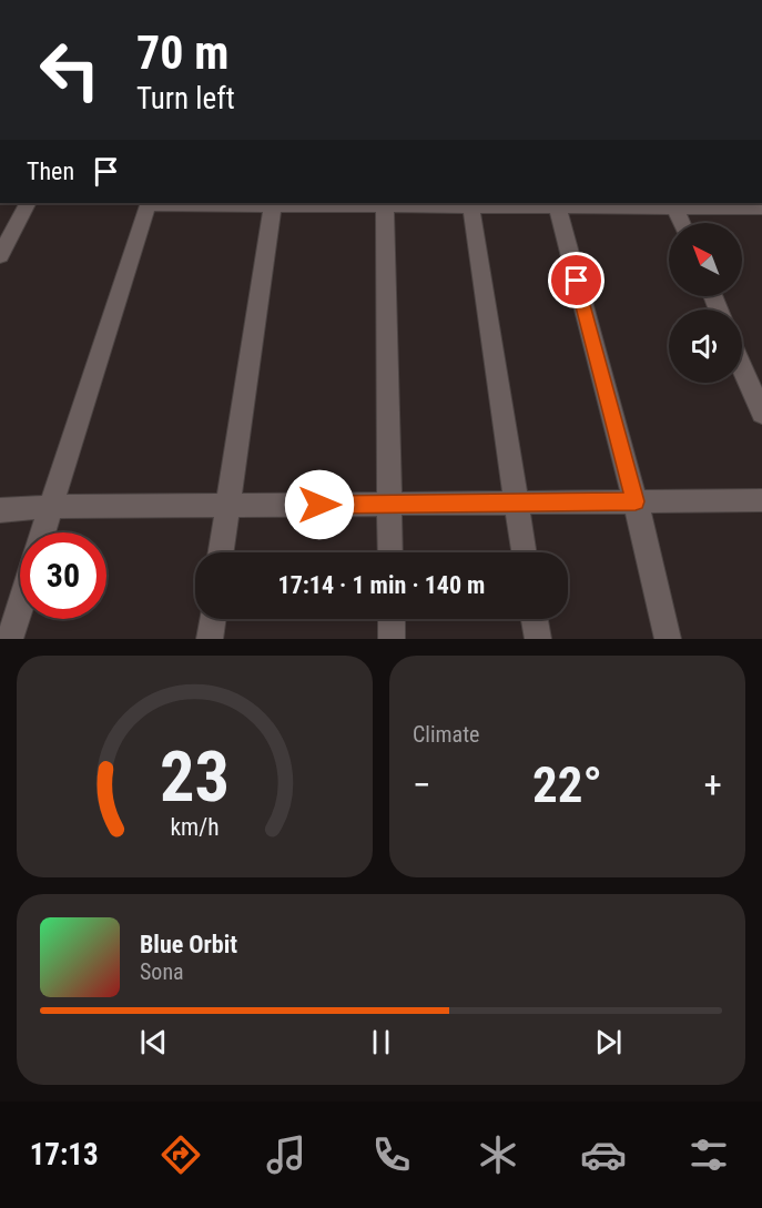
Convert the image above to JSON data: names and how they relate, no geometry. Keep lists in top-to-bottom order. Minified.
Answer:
{"north":"top left","page":{"turn":["70 m","Turn left"],"then":"Then","limit":"30","trip":"17:14 · 1 min · 140 m","tile":"Climate","heat":["−","22°","+"],"song":["Blue Orbit","Sona"],"tabs":"17:13","gauge":["23","km/h"]}}
